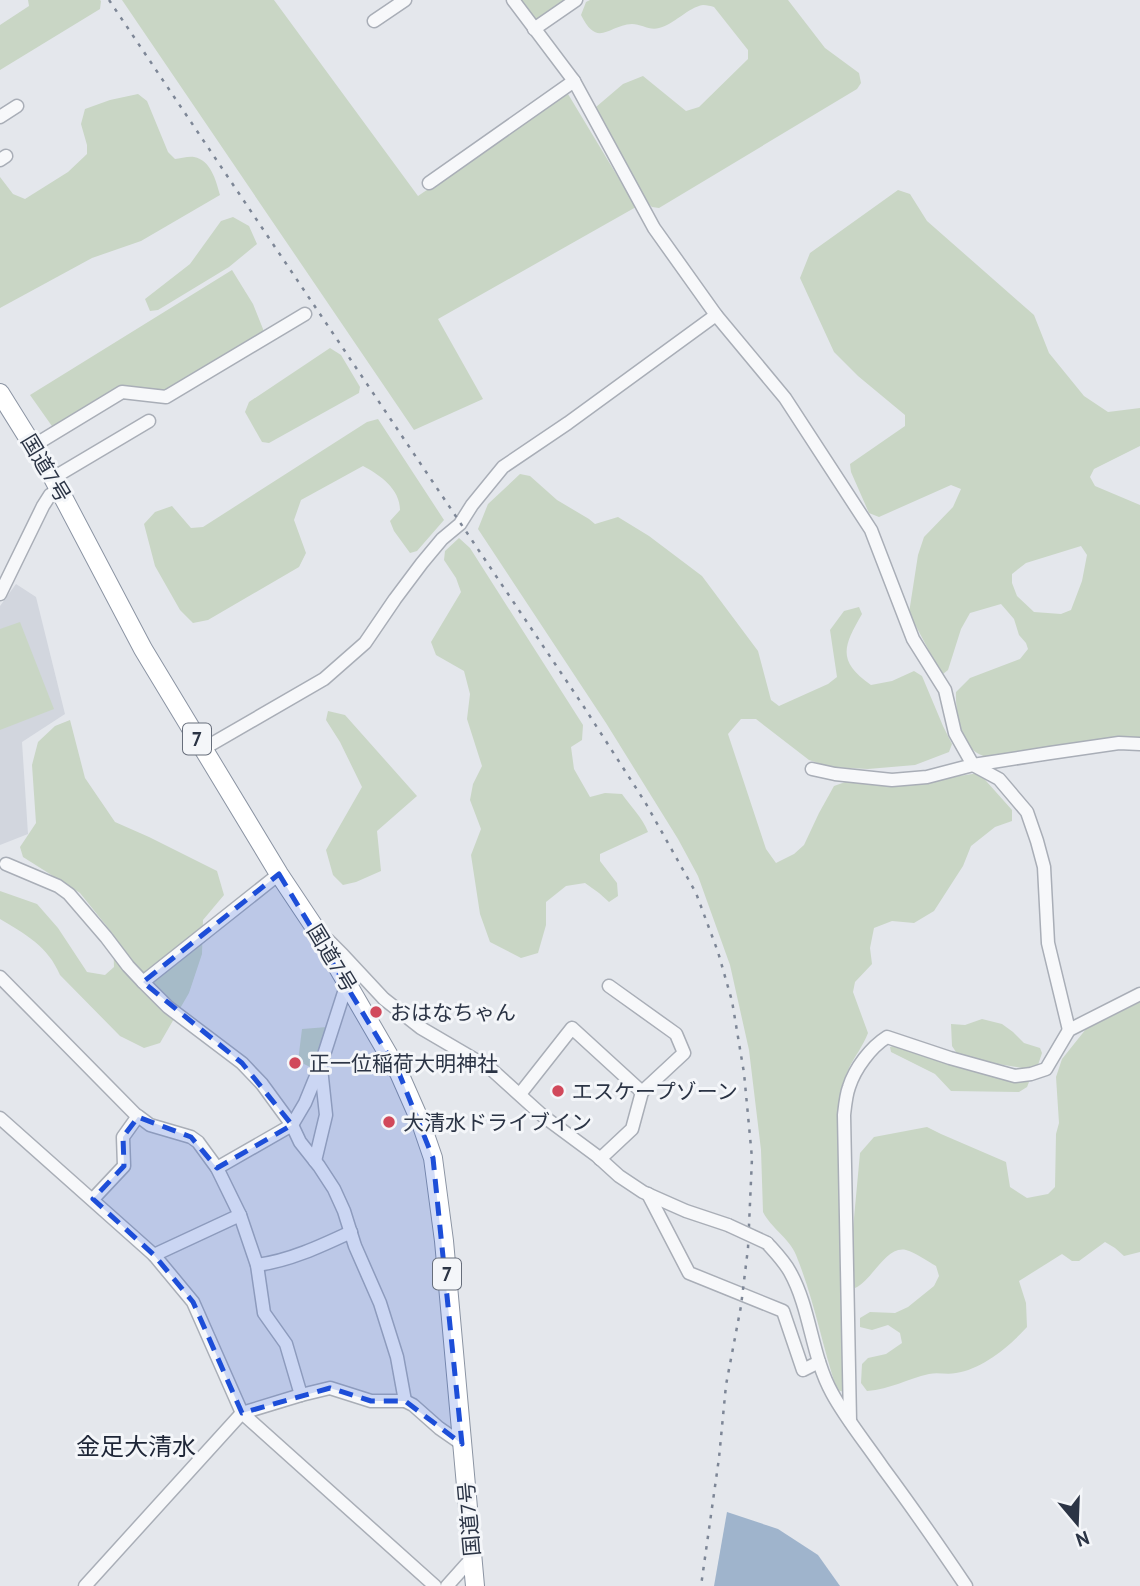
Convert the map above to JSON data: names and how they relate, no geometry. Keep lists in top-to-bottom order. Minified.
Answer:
{"streets":{"highway":["国道7号","7"]},"districts":["金足大清水"],"places":["おはなちゃん","正一位稲荷大明神社","エスケープゾーン","大清水ドライブイン"],"north":"bottom"}
